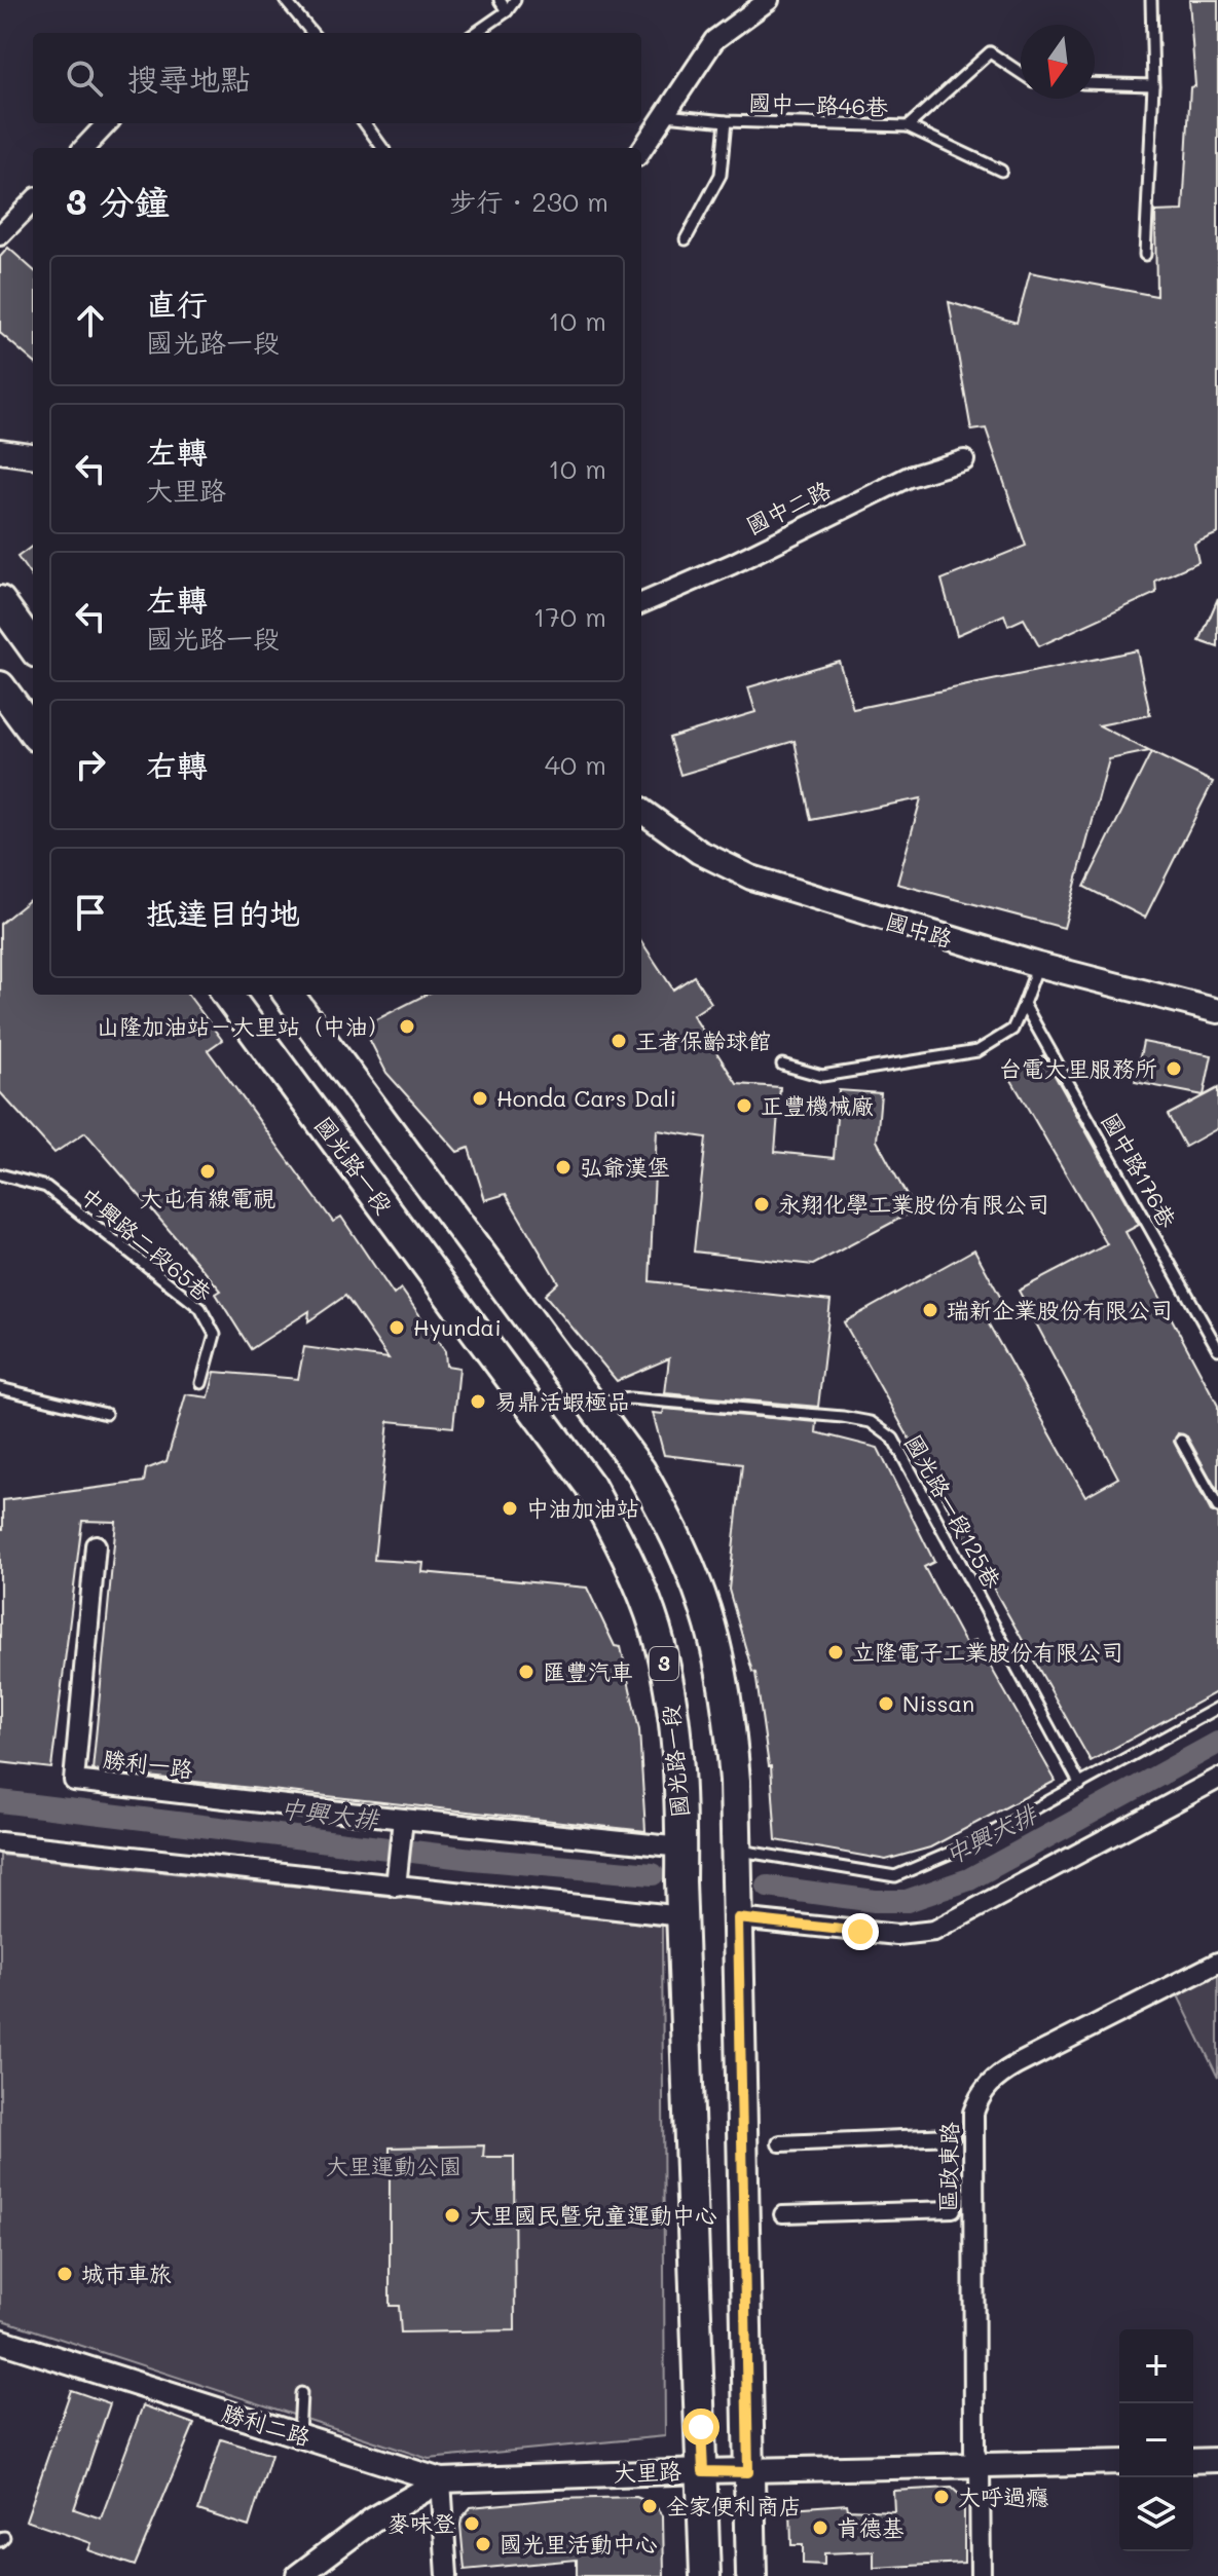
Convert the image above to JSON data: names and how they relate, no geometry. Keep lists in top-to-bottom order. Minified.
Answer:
{"streets":{"main road":["國光路一段","3"],"street":["國中二路","國中路","勝利一路","區政東路","勝利二路","大里路"],"lane":["國中一路46巷","國中路176巷","中興路二段65巷","國光路一段125巷"]},"crossings":[["國光路一段","3"],["國光路一段","勝利一路"],["國光路一段","大里路"],["3","大里路"],["區政東路","大里路"],["勝利二路","大里路"]],"water":["中興大排"],"parks":["大里運動公園"],"places":["山隆加油站－大里站（中油）","王者保齡球館","台電大里服務所","Honda Cars Dali","正豐機械廠","弘爺漢堡","大屯有線電視","永翔化學工業股份有限公司","瑞新企業股份有限公司","Hyundai","易鼎活蝦極品","中油加油站","立隆電子工業股份有限公司","匯豐汽車","Nissan","大里國民暨兒童運動中心","城市車旅","大呼過癮","全家便利商店","麥味登","肯德基","國光里活動中心"],"north":"bottom","page":{"search":"搜尋地點","heading":["3 分鐘","步行 · 230 m"],"list":[["直行","國光路一段","10 m"],["左轉","大里路","10 m"],["左轉","國光路一段","170 m"],["右轉","40 m"],"抵達目的地"],"map_buttons":["+","−"]}}
